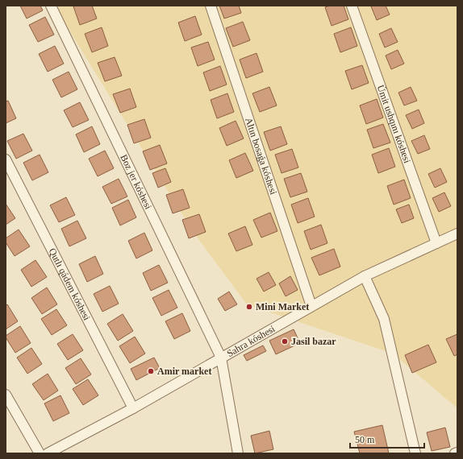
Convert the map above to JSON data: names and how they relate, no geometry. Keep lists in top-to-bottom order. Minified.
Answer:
{"streets":{"street":["Úmit ushqını kóshesi","Altın bosaǵa kóshesi","Boz jer kóshesi","Qutlı qádem kóshesi","Sahra kóshesi"]},"crossings":[["Úmit ushqını kóshesi","Sahra kóshesi"],["Altın bosaǵa kóshesi","Sahra kóshesi"],["Boz jer kóshesi","Sahra kóshesi"],["Qutlı qádem kóshesi","Sahra kóshesi"]],"places":["Mini Market","Jasil bazar","Amir market"],"scale_bar":"50 m"}
